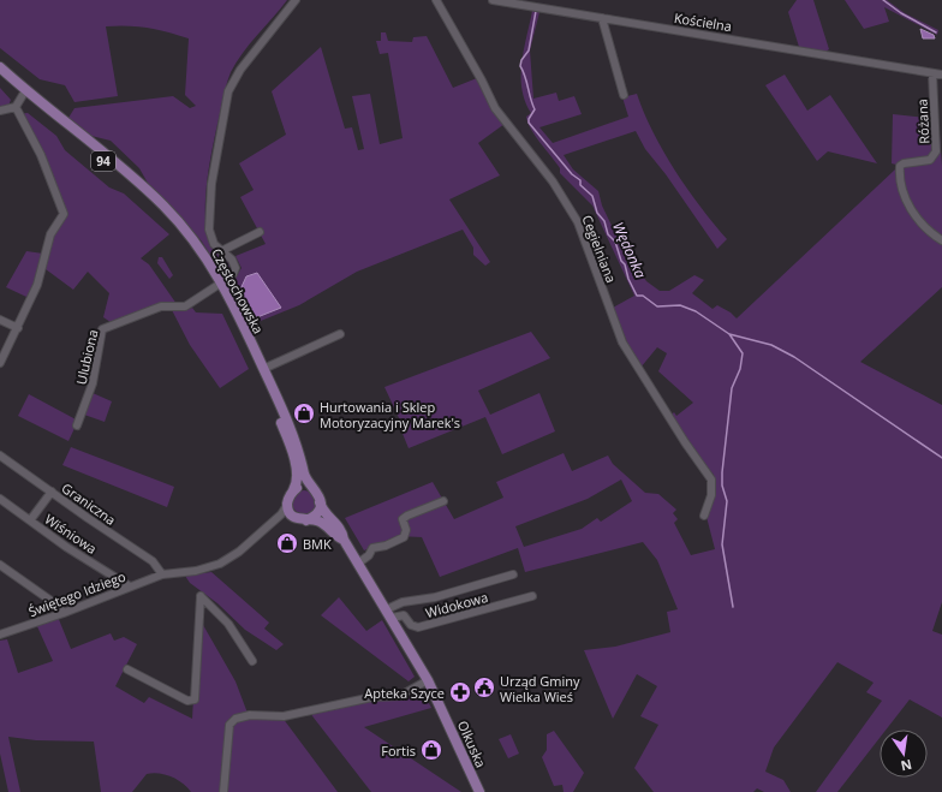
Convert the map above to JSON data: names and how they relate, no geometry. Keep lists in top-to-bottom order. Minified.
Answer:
{"streets":{"main road":["94","Częstochowska","Olkuska"],"street":["Kościelna","Różana","Cegielniana","Ulubiona","Graniczna","Wiśniowa","Świętego Idziego","Widokowa"]},"crossings":[["Kościelna","Różana"],["94","Częstochowska"],["94","Świętego Idziego"],["94","Widokowa"],["94","Olkuska"],["Częstochowska","Ulubiona"],["Częstochowska","Świętego Idziego"],["Graniczna","Świętego Idziego"],["Wiśniowa","Świętego Idziego"]],"water":["Wędonka"],"places":{"shop":["Hurtowania i Sklep Motoryzacyjny Marek's","BMK","Fortis"],"public building":["Urząd Gminy Wielka Wieś"],"pharmacy":["Apteka Szyce"]},"north":"bottom"}
